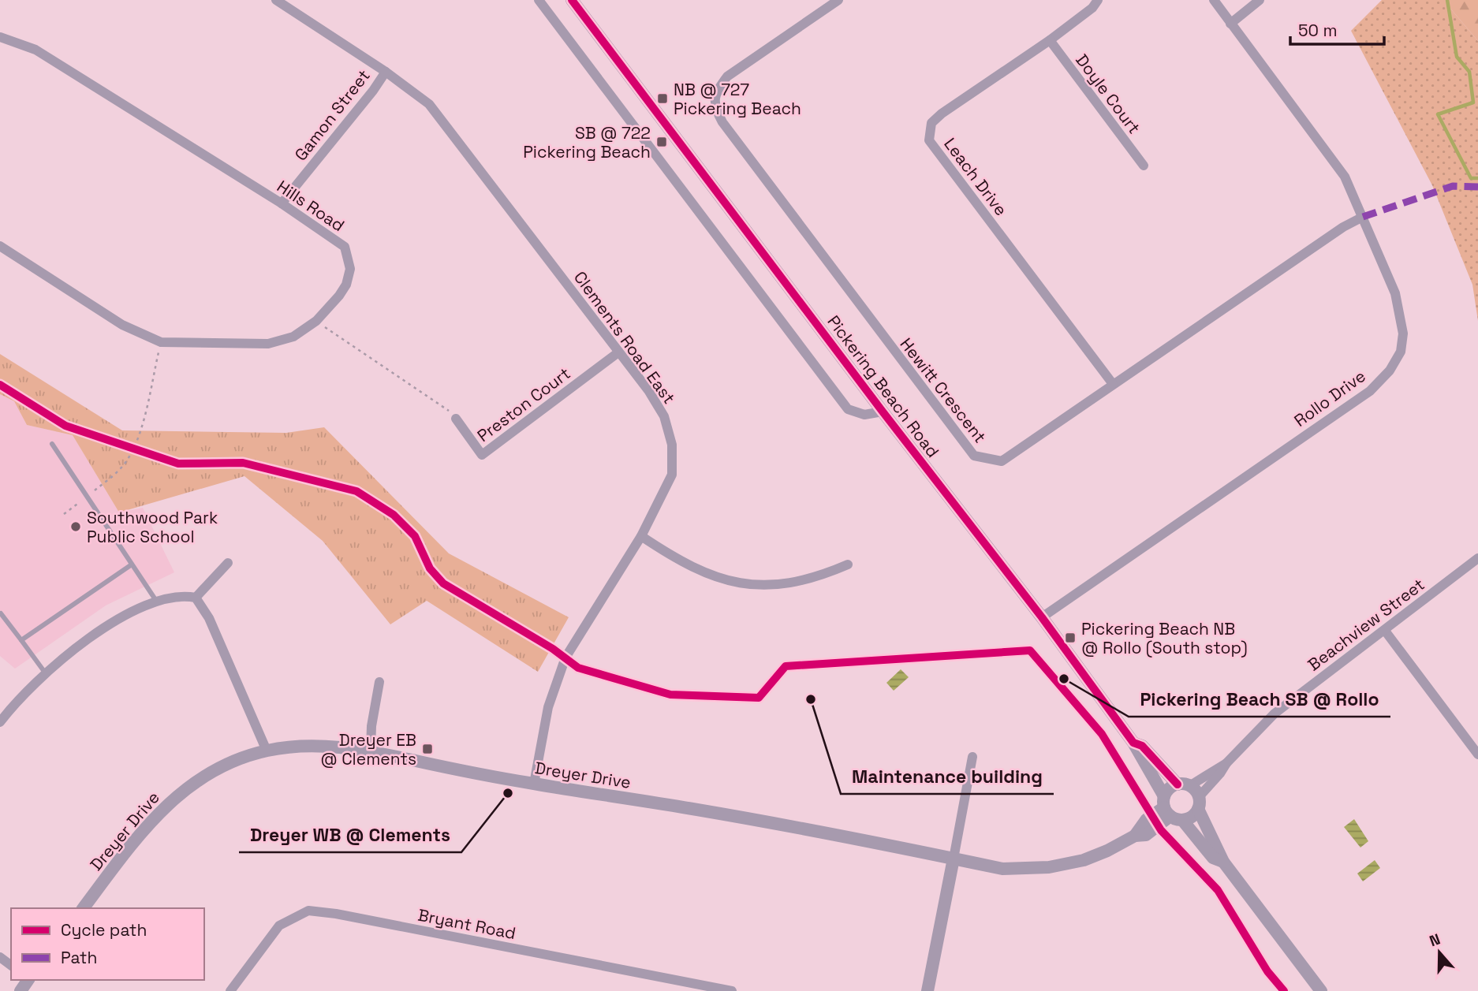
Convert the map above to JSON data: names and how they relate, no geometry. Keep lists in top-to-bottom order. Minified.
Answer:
{"streets":{"street":["Doyle Court","Gamon Street","Leach Drive","Hills Road","Clements Road East","Pickering Beach Road","Hewitt Crescent","Rollo Drive","Preston Court","Beachview Street","Dreyer Drive","Bryant Road"]},"crossings":[["Doyle Court","Leach Drive"],["Gamon Street","Hills Road"],["Gamon Street","Clements Road East"],["Leach Drive","Hewitt Crescent"],["Clements Road East","Preston Court"],["Clements Road East","Dreyer Drive"],["Pickering Beach Road","Rollo Drive"],["Pickering Beach Road","Beachview Street"],["Pickering Beach Road","Dreyer Drive"],["Hewitt Crescent","Rollo Drive"]],"places":{"transit":["NB @ 727 Pickering Beach","SB @ 722 Pickering Beach","Pickering Beach NB @ Rollo (South stop)","Dreyer EB @ Clements"],"other":["Southwood Park Public School","Pickering Beach SB @ Rollo","Maintenance building","Dreyer WB @ Clements"]},"legend":["Cycle path","Path"],"scale_bar":"50 m","north":"top"}
